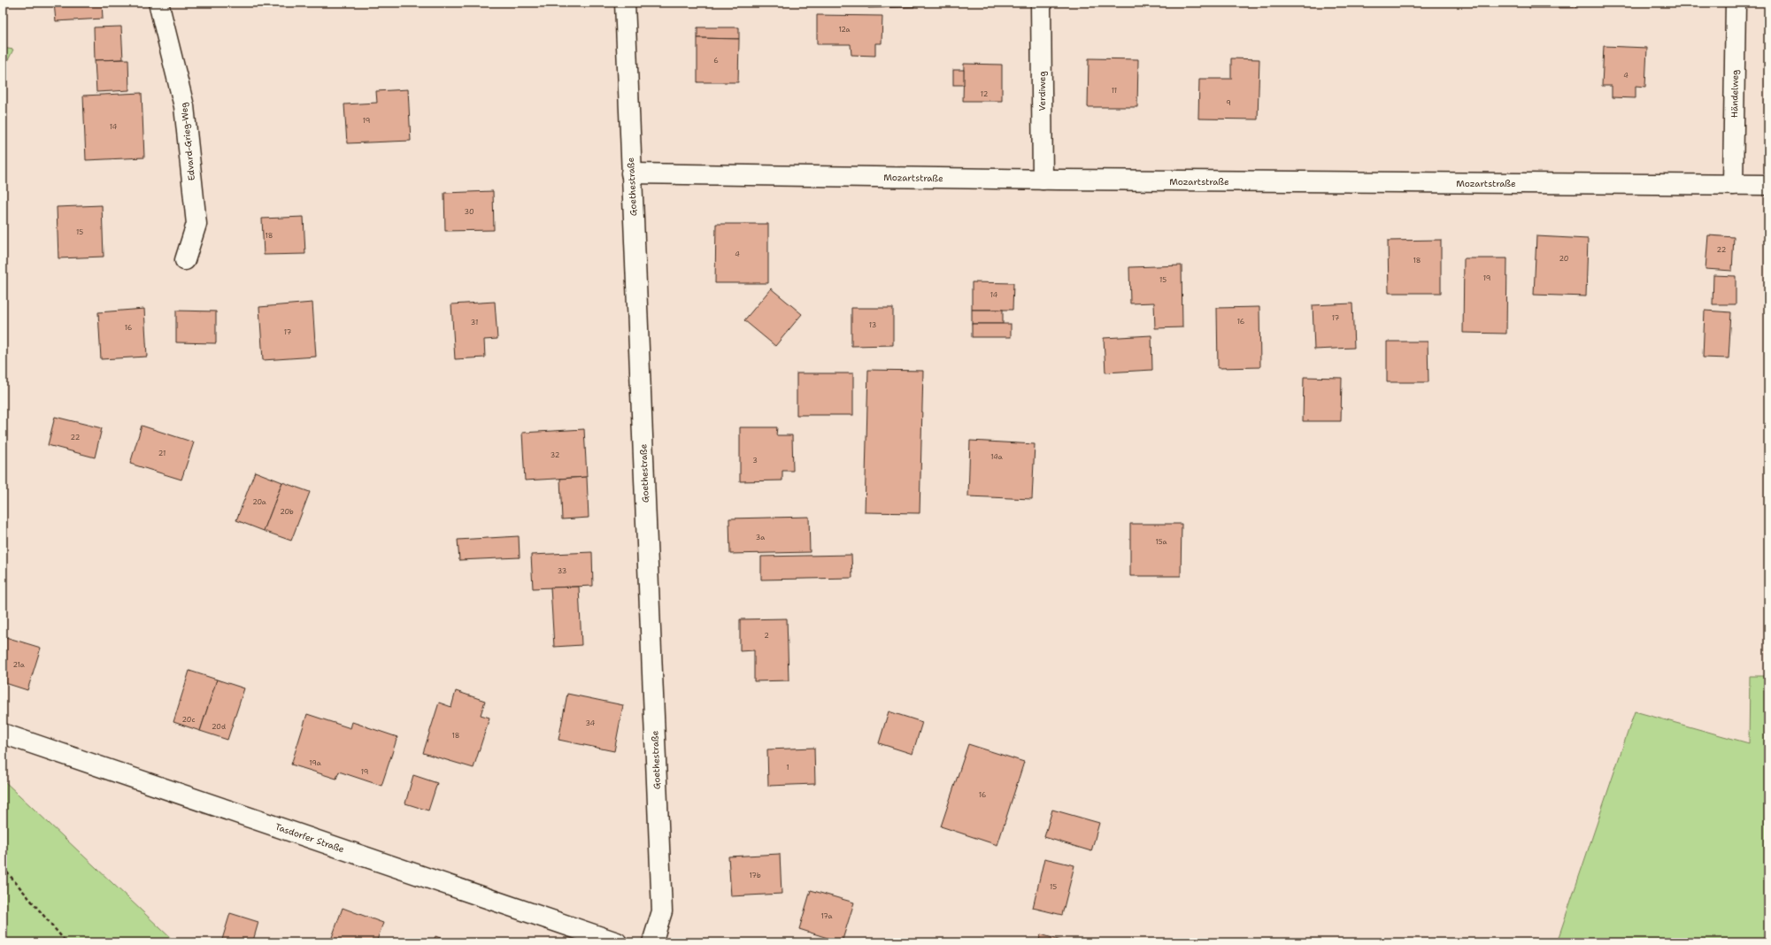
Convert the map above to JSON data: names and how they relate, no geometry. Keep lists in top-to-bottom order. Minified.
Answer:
{"streets":{"street":["Verdiweg","Händelweg","Edvard-Grieg-Weg","Mozartstraße","Goethestraße","Tasdorfer Straße"]},"crossings":[["Verdiweg","Mozartstraße"],["Händelweg","Mozartstraße"],["Mozartstraße","Goethestraße"]],"house_numbers":["12a","6","4","11","12","9","19","14","30","15","18","22","4","20","18","19","15","14","17","16","31","13","16","17","22","21","32","14a","3","20a","20b","3a","15a","33","2","21a","20c","34","20d","18","19a","1","19","16","17b","15","17a"]}
